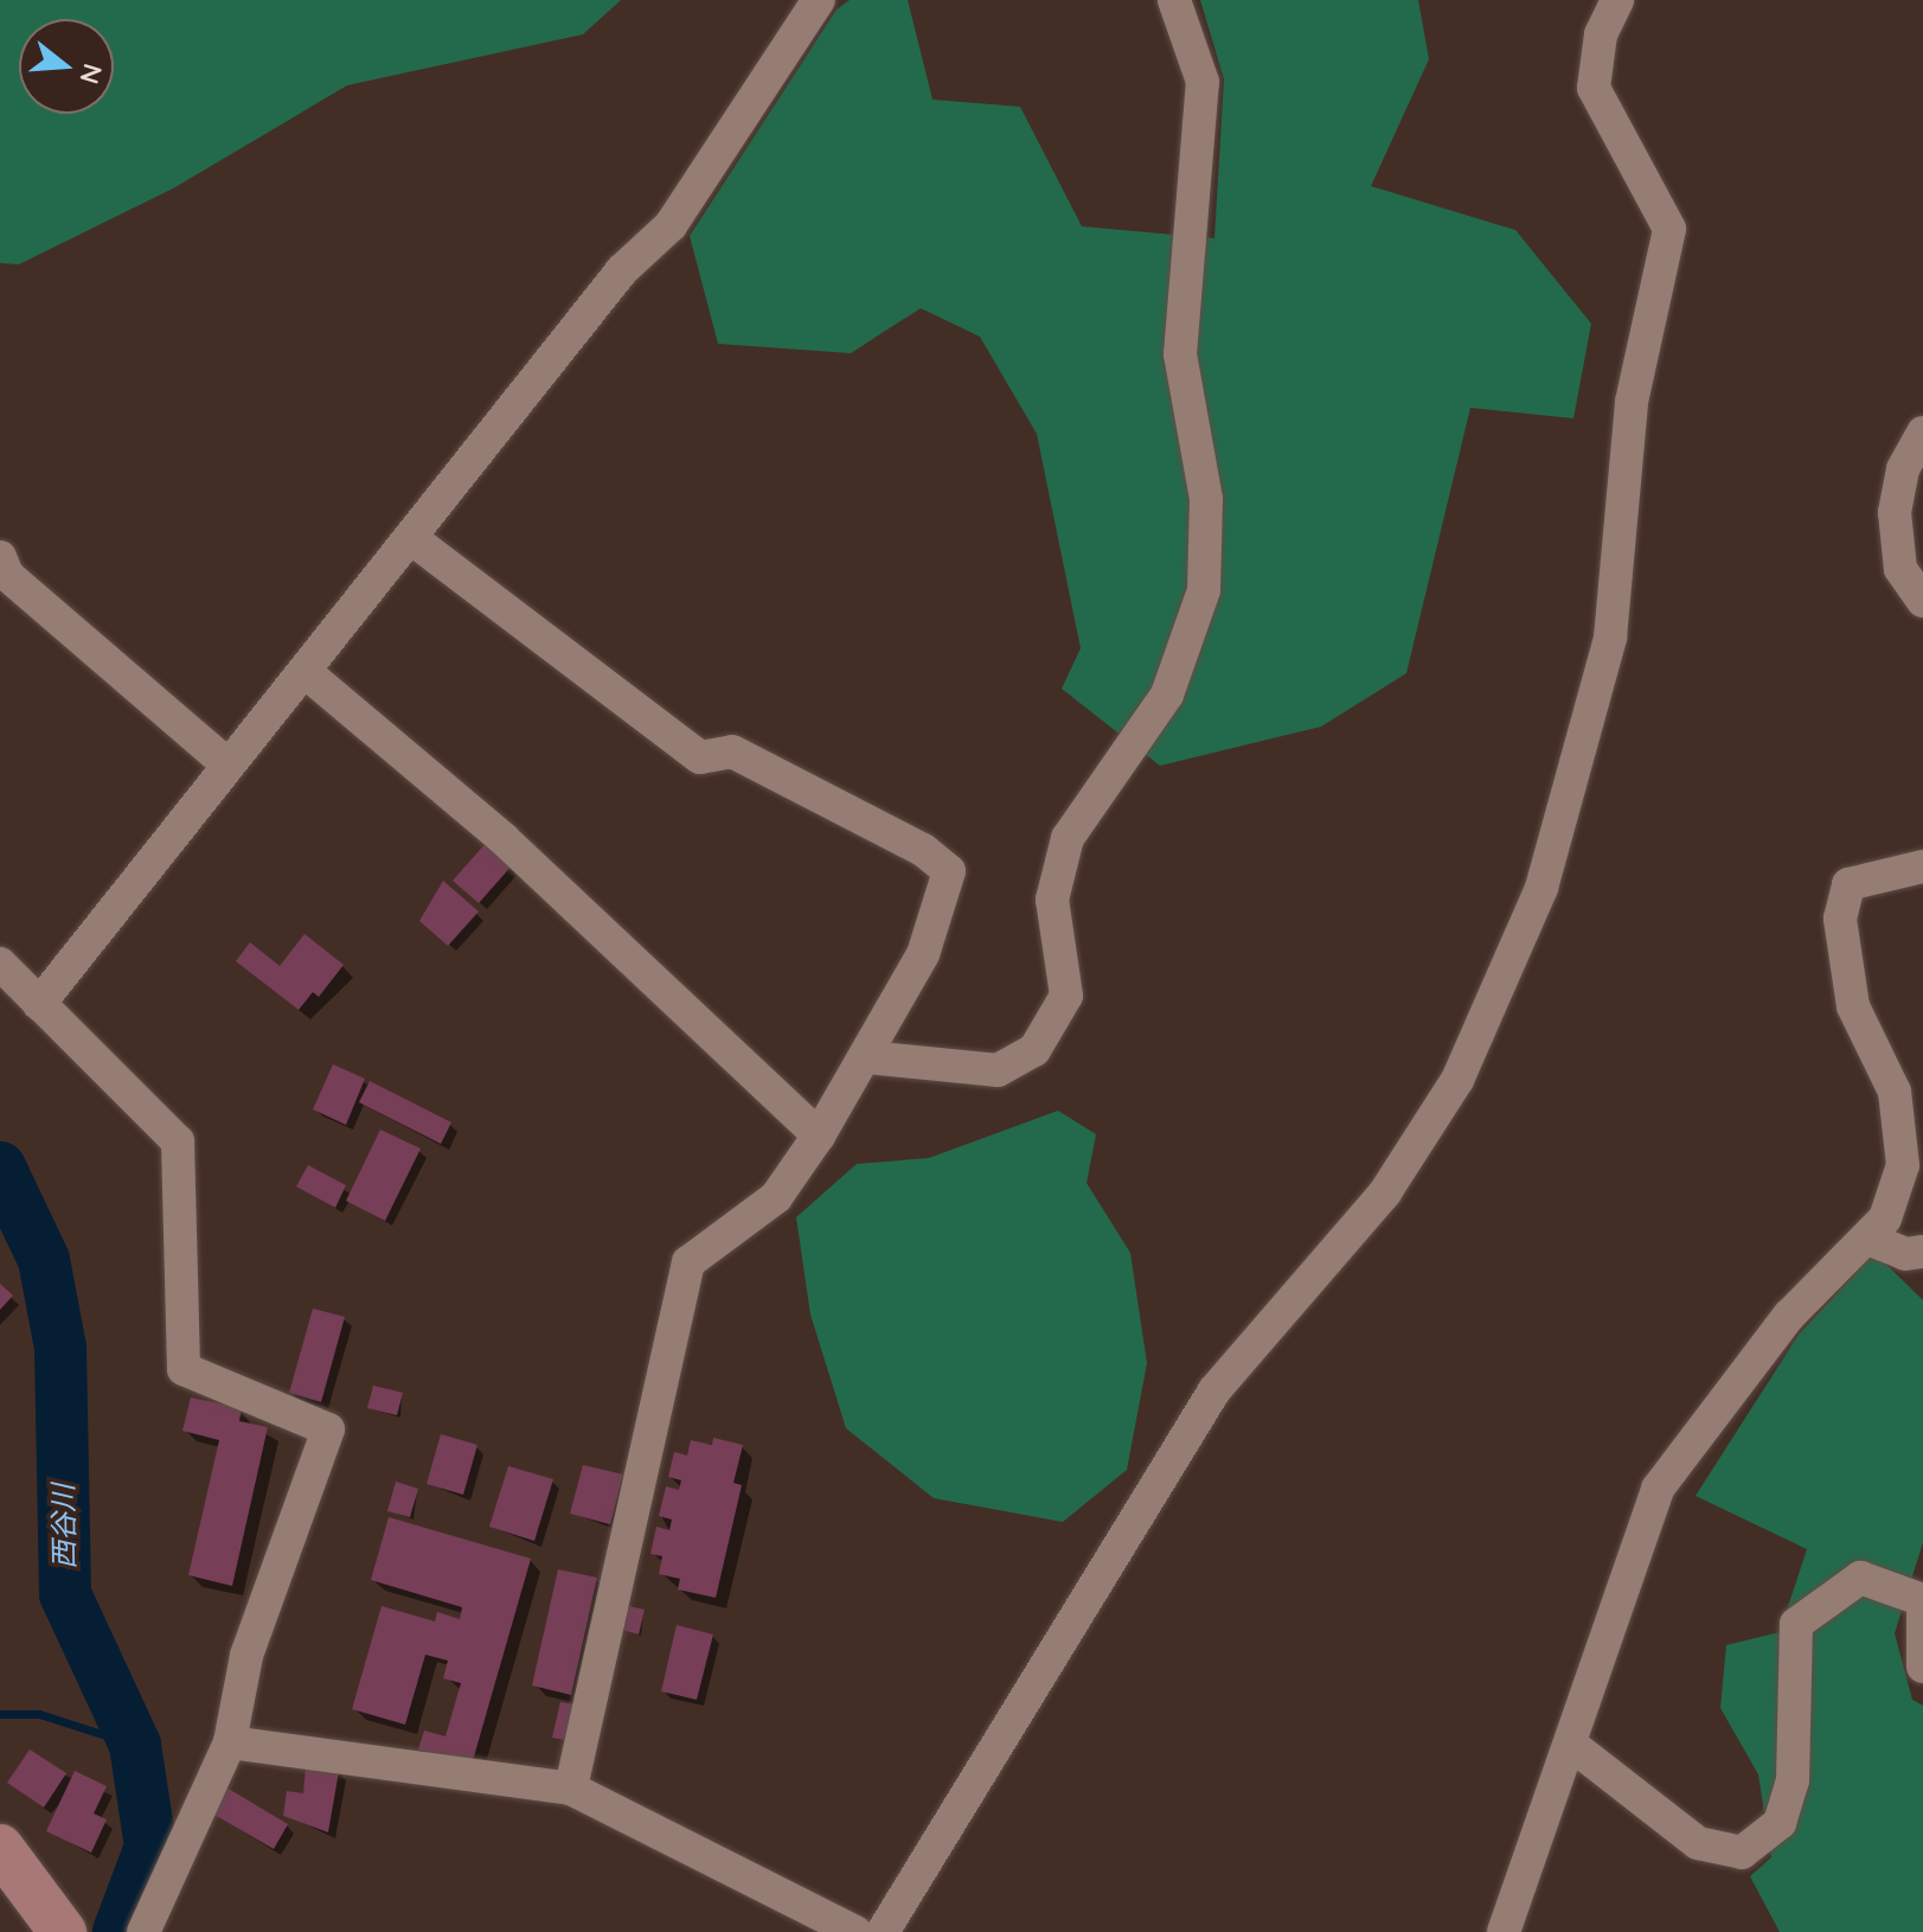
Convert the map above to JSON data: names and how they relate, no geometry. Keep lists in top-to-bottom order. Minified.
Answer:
{"water":["西谷川"],"north":"right"}
